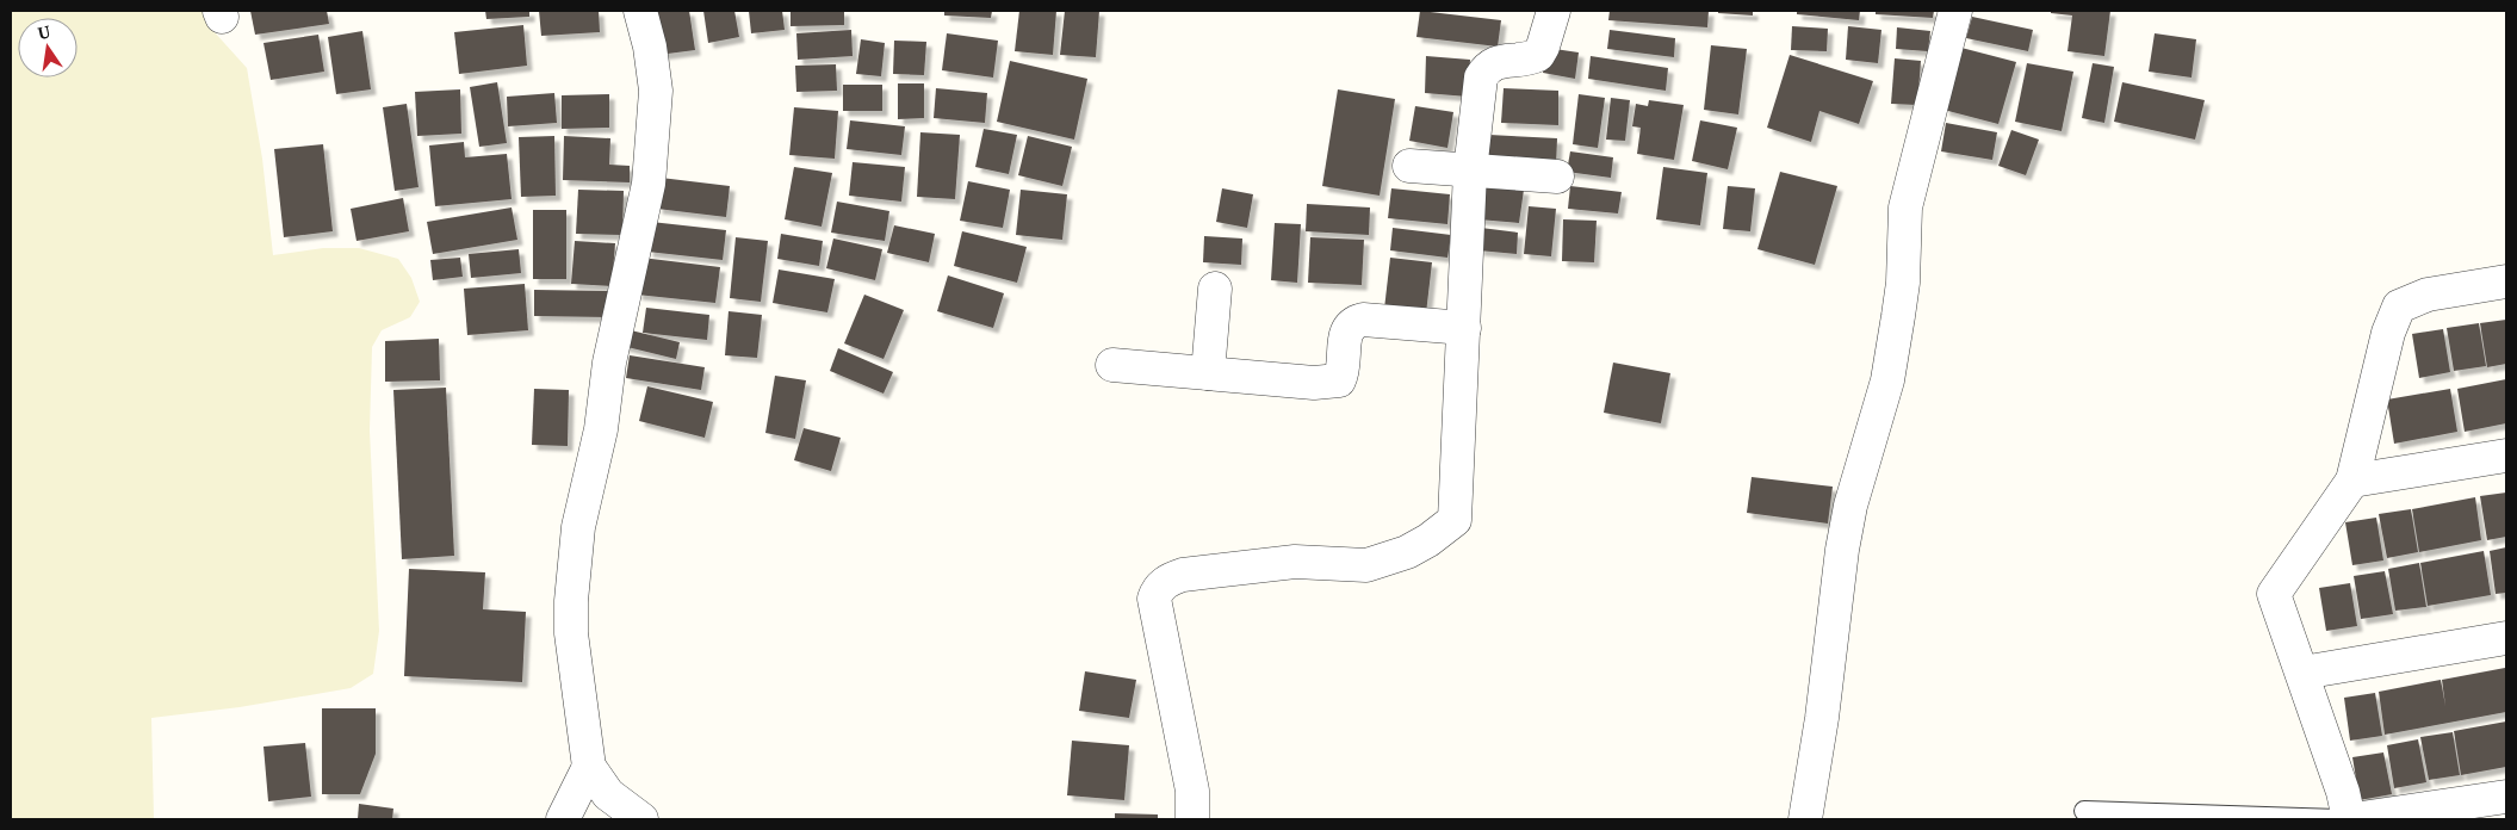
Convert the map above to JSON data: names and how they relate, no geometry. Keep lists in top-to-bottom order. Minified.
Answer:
{"north":"top"}
